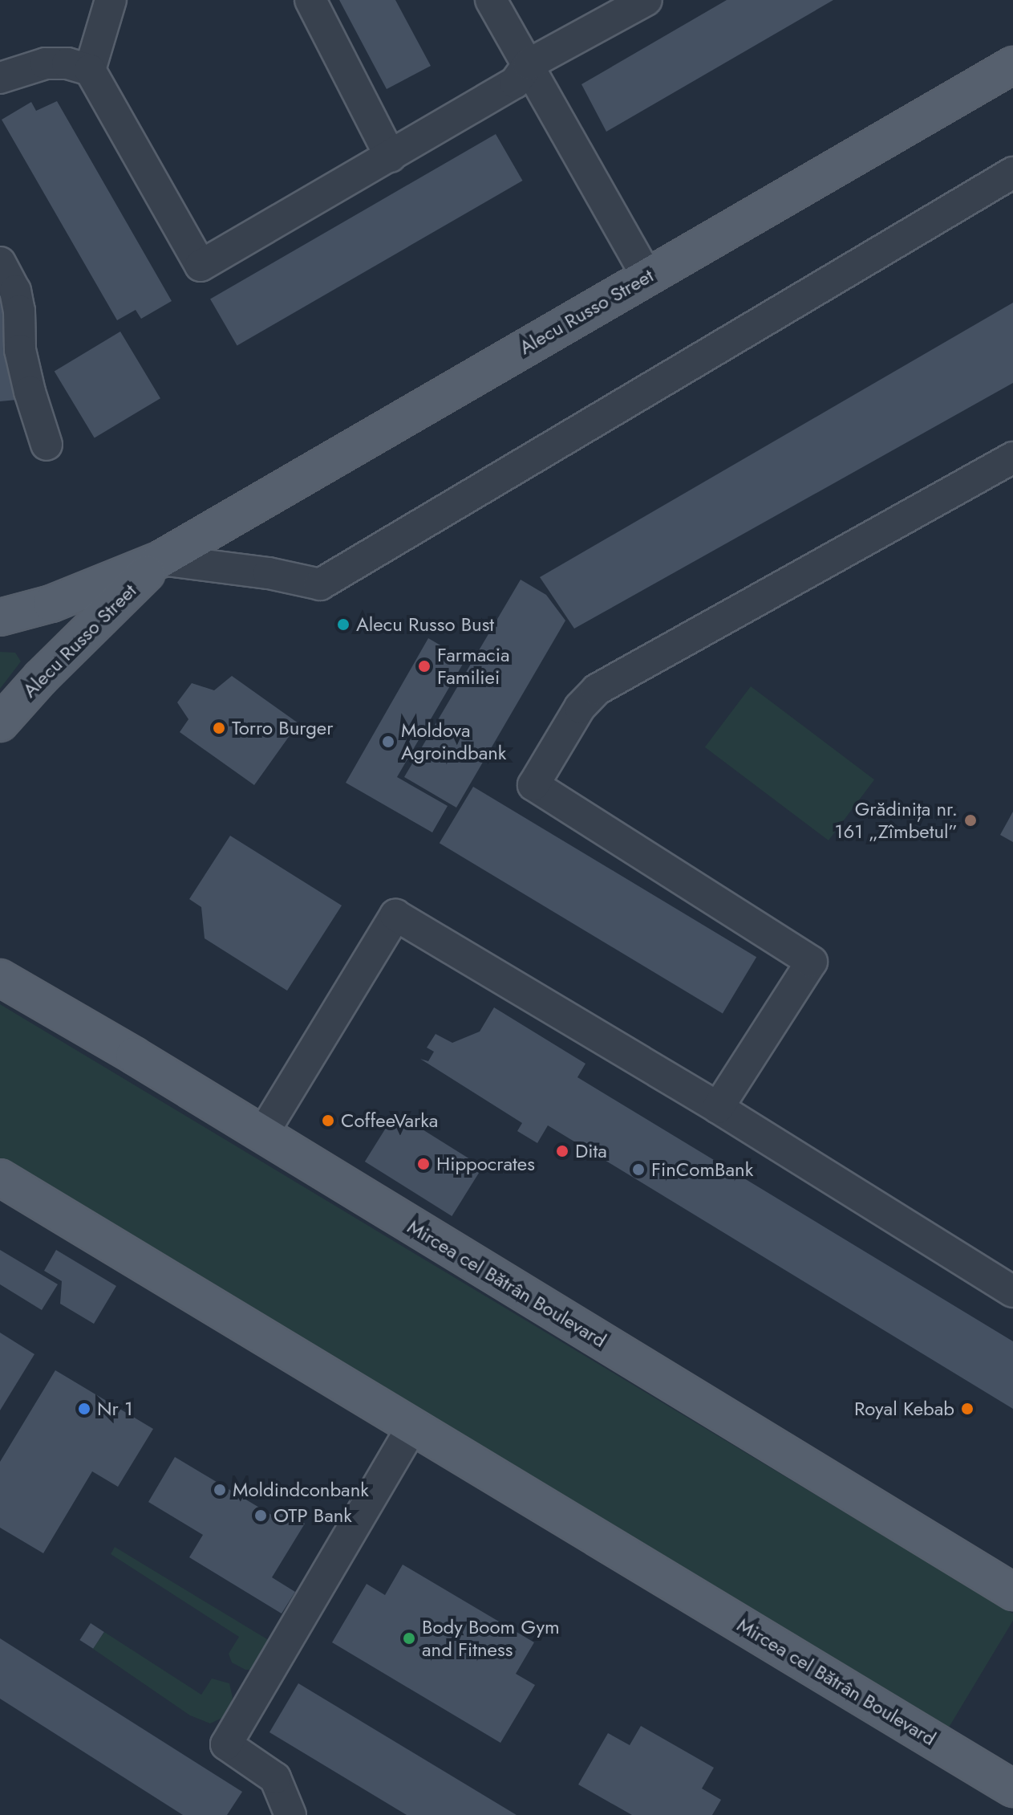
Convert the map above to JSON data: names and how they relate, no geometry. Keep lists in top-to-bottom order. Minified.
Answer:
{"streets":{"main road":["Alecu Russo Street","Mircea cel Bătrân Boulevard"]},"places":["Alecu Russo Bust","Farmacia Familiei","Torro Burger","Moldova Agroindbank","Grădinița nr. 161 „Zîmbetul”","CoffeeVarka","Dita","Hippocrates","FinComBank","Nr 1","Royal Kebab","Moldindconbank","OTP Bank","Body Boom Gym and Fitness"]}
